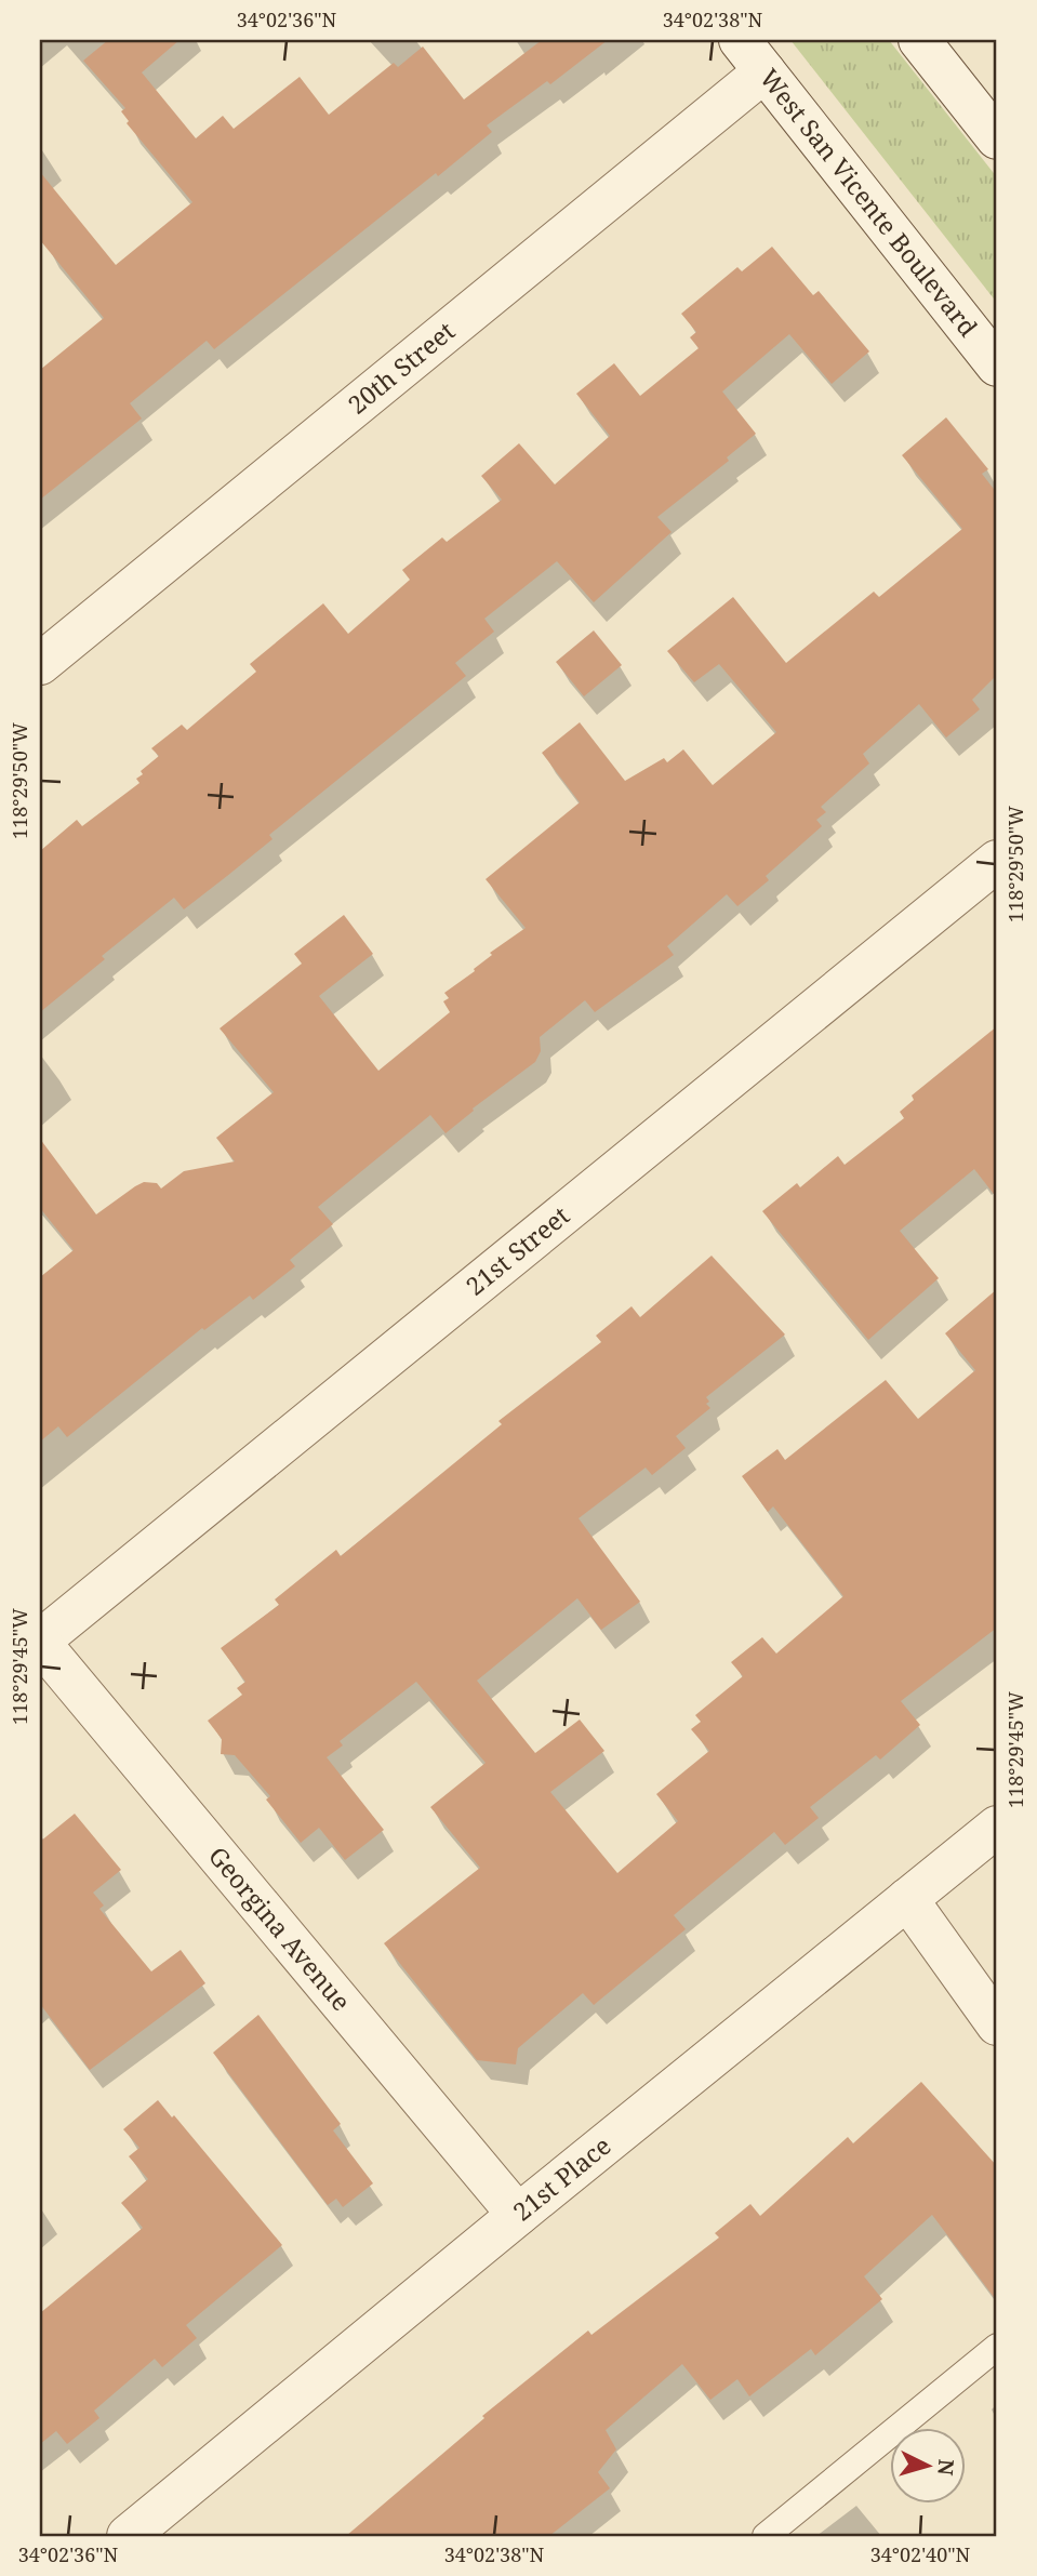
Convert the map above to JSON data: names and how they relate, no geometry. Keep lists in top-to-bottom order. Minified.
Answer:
{"streets":{"street":["West San Vicente Boulevard","20th Street","21st Street","Georgina Avenue","21st Place"]},"crossings":[["West San Vicente Boulevard","20th Street"],["21st Street","Georgina Avenue"],["Georgina Avenue","21st Place"]],"north":"right","coordinates":["34°02'36\"N","34°02'38\"N","118°29'50\"W","118°29'45\"W","34°02'40\"N"]}
